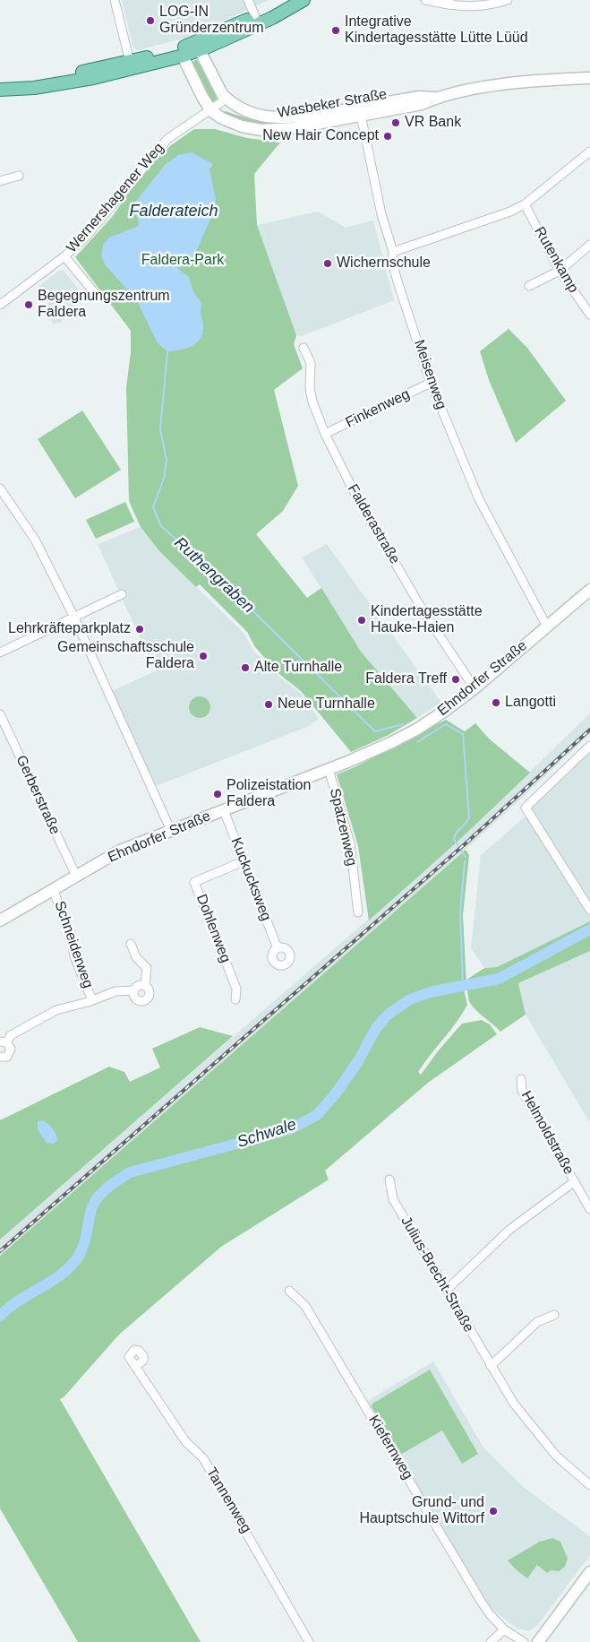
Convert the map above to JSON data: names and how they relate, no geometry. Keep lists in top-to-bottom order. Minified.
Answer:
{"streets":{"street":["Wasbeker Straße","Wernershagener Weg","Rutenkamp","Meisenweg","Finkenweg","Falderastraße","Ehndorfer Straße","Gerberstraße","Spatzenweg","Kuckucksweg","Dohlenweg","Schneiderweg","Helmoldstraße","Julius-Brecht-Straße","Kiefernweg","Tannenweg"]},"crossings":[["Wasbeker Straße","Wernershagener Weg"],["Wasbeker Straße","Meisenweg"],["Meisenweg","Finkenweg"],["Meisenweg","Ehndorfer Straße"],["Finkenweg","Falderastraße"],["Falderastraße","Ehndorfer Straße"],["Ehndorfer Straße","Gerberstraße"],["Ehndorfer Straße","Spatzenweg"],["Ehndorfer Straße","Kuckucksweg"],["Ehndorfer Straße","Schneiderweg"],["Kuckucksweg","Dohlenweg"]],"water":["Falderateich","Ruthengraben","Schwale"],"parks":["Faldera-Park"],"places":["LOG-IN Gründerzentrum","Integrative Kindertagesstätte Lütte Lüüd","VR Bank","New Hair Concept","Wichernschule","Begegnungszentrum Faldera","Kindertagesstätte Hauke-Haien","Lehrkräfteparkplatz","Gemeinschaftsschule Faldera","Alte Turnhalle","Faldera Treff","Langotti","Neue Turnhalle","Polizeistation Faldera","Grund- und Hauptschule Wittorf"]}
